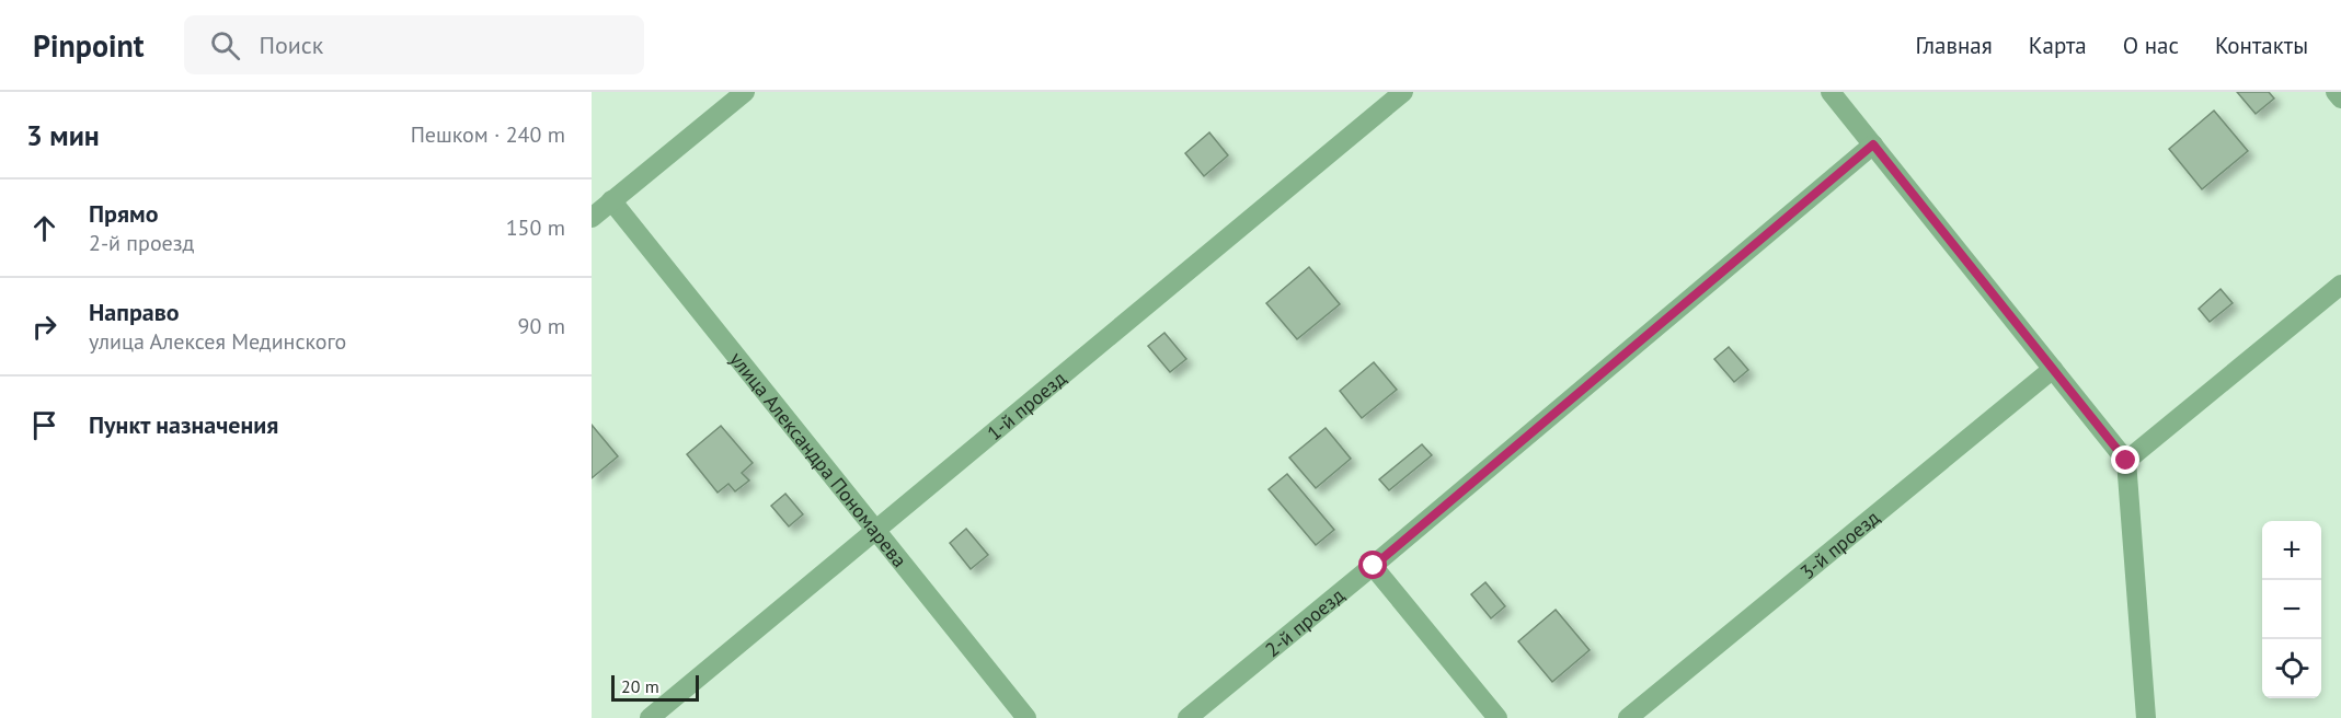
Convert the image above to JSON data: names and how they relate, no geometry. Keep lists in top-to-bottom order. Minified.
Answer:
{"streets":{"street":["1-й проезд","улица Александра Пономарева","3-й проезд","2-й проезд"]},"crossings":[["1-й проезд","улица Александра Пономарева"]],"scale_bar":"20 m","page":{"header":"Pinpoint","search":"Поиск","nav":["Главная","Карта","О нас","Контакты"],"heading":["3 мин","Пешком · 240 m"],"list":[["Прямо","2-й проезд","150 m"],["Направо","улица Алексея Мединского","90 m"],"Пункт назначения"],"map_buttons":["+","−"],"scale":"20 m"}}
